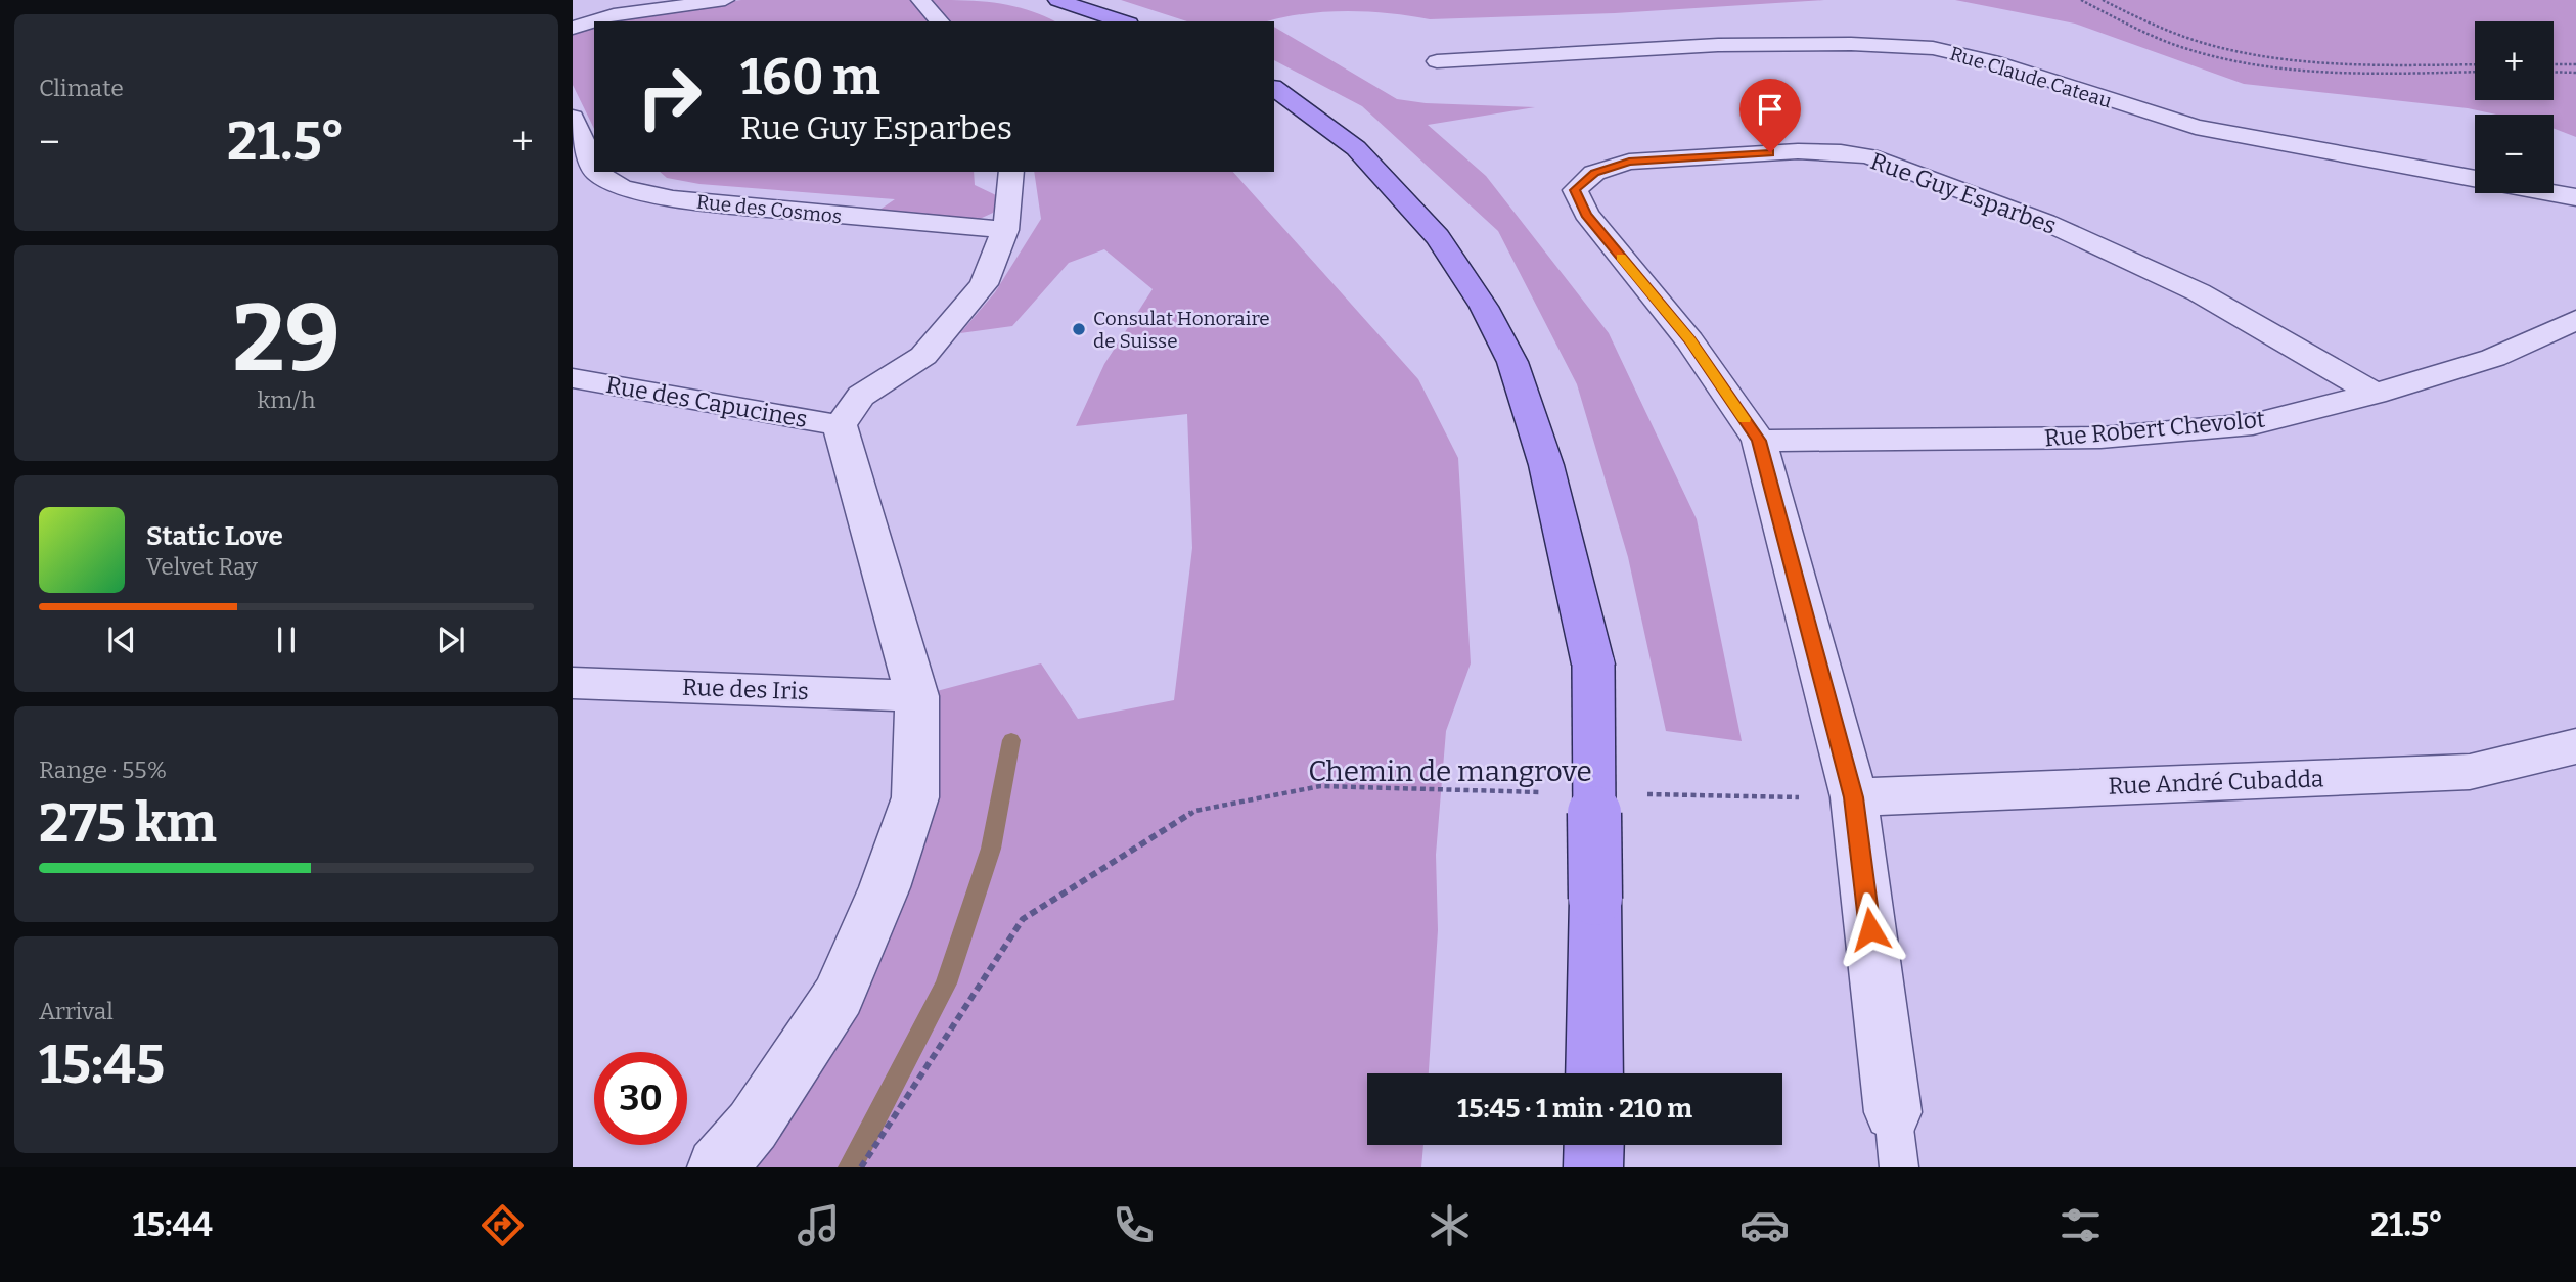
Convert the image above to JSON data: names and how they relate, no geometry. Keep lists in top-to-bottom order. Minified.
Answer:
{"streets":{"street":["Rue Claude Cateau","Rue Guy Esparbes","Rue des Cosmos","Rue des Capucines","Rue Robert Chevolot","Rue des Iris","Rue André Cubadda"],"path":["Chemin de mangrove"]},"crossings":[["Rue Guy Esparbes","Rue Robert Chevolot"],["Rue Guy Esparbes","Rue André Cubadda"]],"places":["Consulat Honoraire de Suisse"],"page":{"tile":["Climate",["29","km/h"],["Range · 55%","275 km"],["Arrival","15:45"]],"map_buttons":["+","−"],"turn":["160 m","Rue Guy Esparbes"],"heat":["−","21.5°","+"],"song":["Static Love","Velvet Ray"],"limit":"30","trip":"15:45 · 1 min · 210 m","tabs":["15:44","21.5°"]}}
